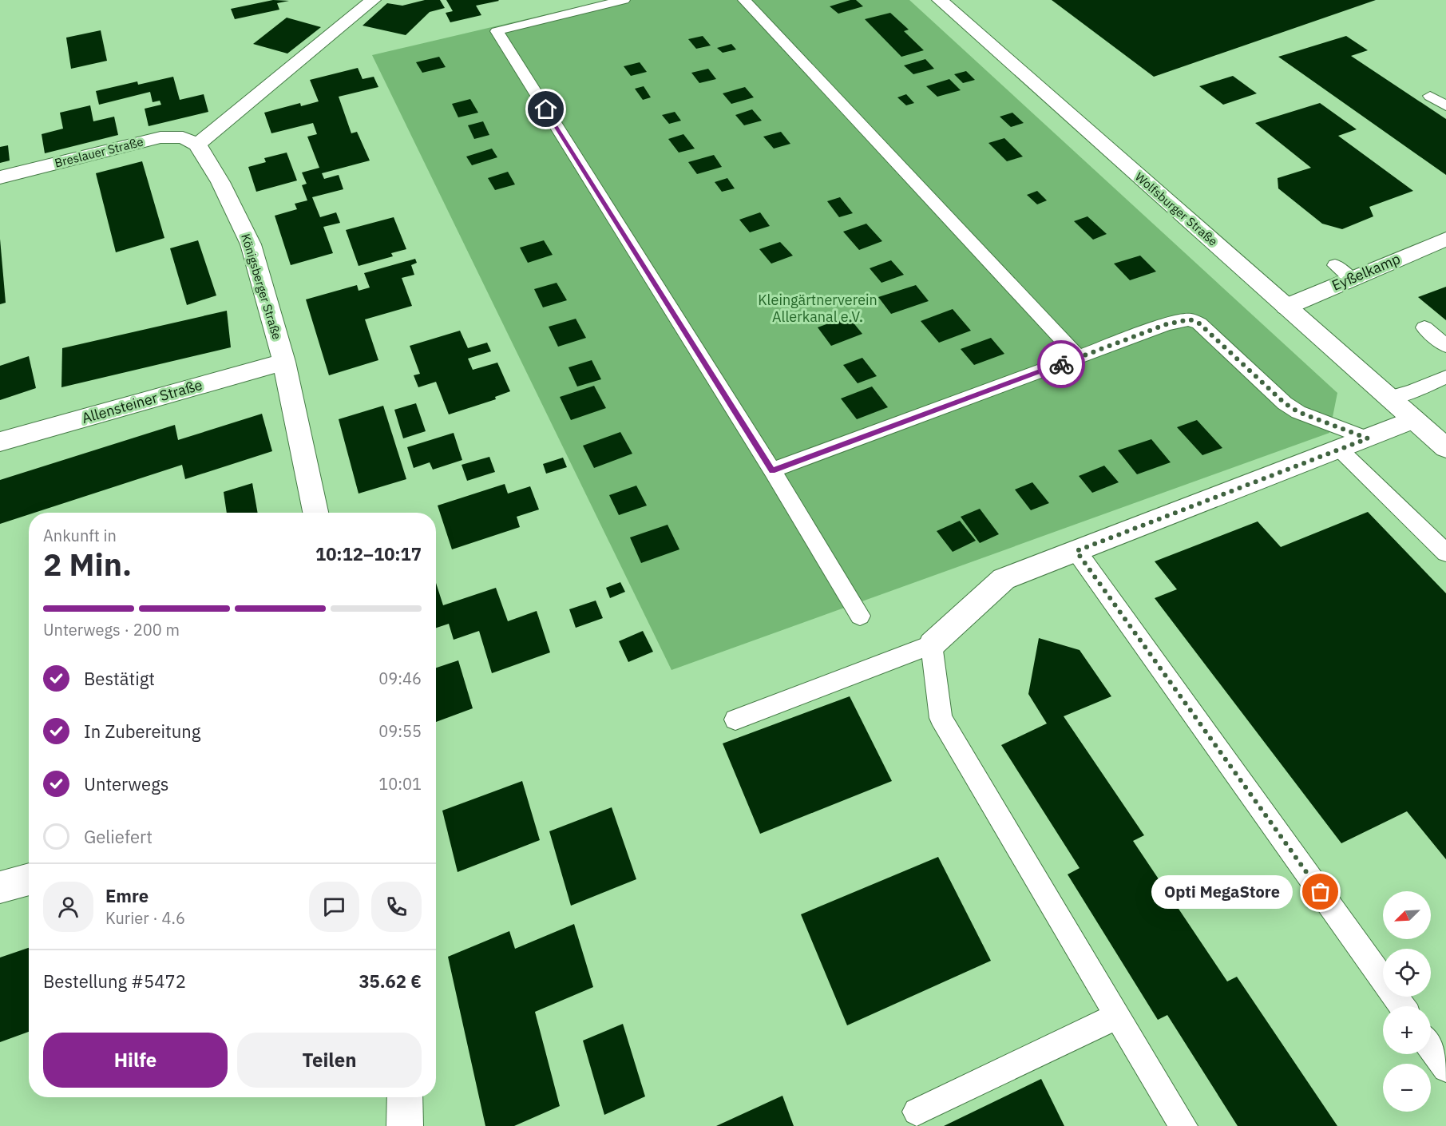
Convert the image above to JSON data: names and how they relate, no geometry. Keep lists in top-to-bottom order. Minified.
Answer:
{"streets":{"street":["Breslauer Straße","Wolfsburger Straße","Eyßelkamp","Königsberger Straße","Allensteiner Straße"]},"crossings":[["Breslauer Straße","Königsberger Straße"],["Wolfsburger Straße","Eyßelkamp"],["Königsberger Straße","Allensteiner Straße"]],"parks":["Kleingärtnerverein Allerkanal e.V."],"places":["Opti MegaStore"],"north":"bottom left","page":{"heading":["2 Min.","Ankunft in","10:12–10:17"],"panel":["Emre","Kurier · 4.6","Bestellung #5472","35.62 €"],"bar":"Unterwegs · 200 m","list":[["Bestätigt","09:46"],["In Zubereitung","09:55"],["Unterwegs","10:01"],"Geliefert"],"bubble":"Opti MegaStore","map_buttons":["+","−"],"buttons":["Hilfe","Teilen"]}}
